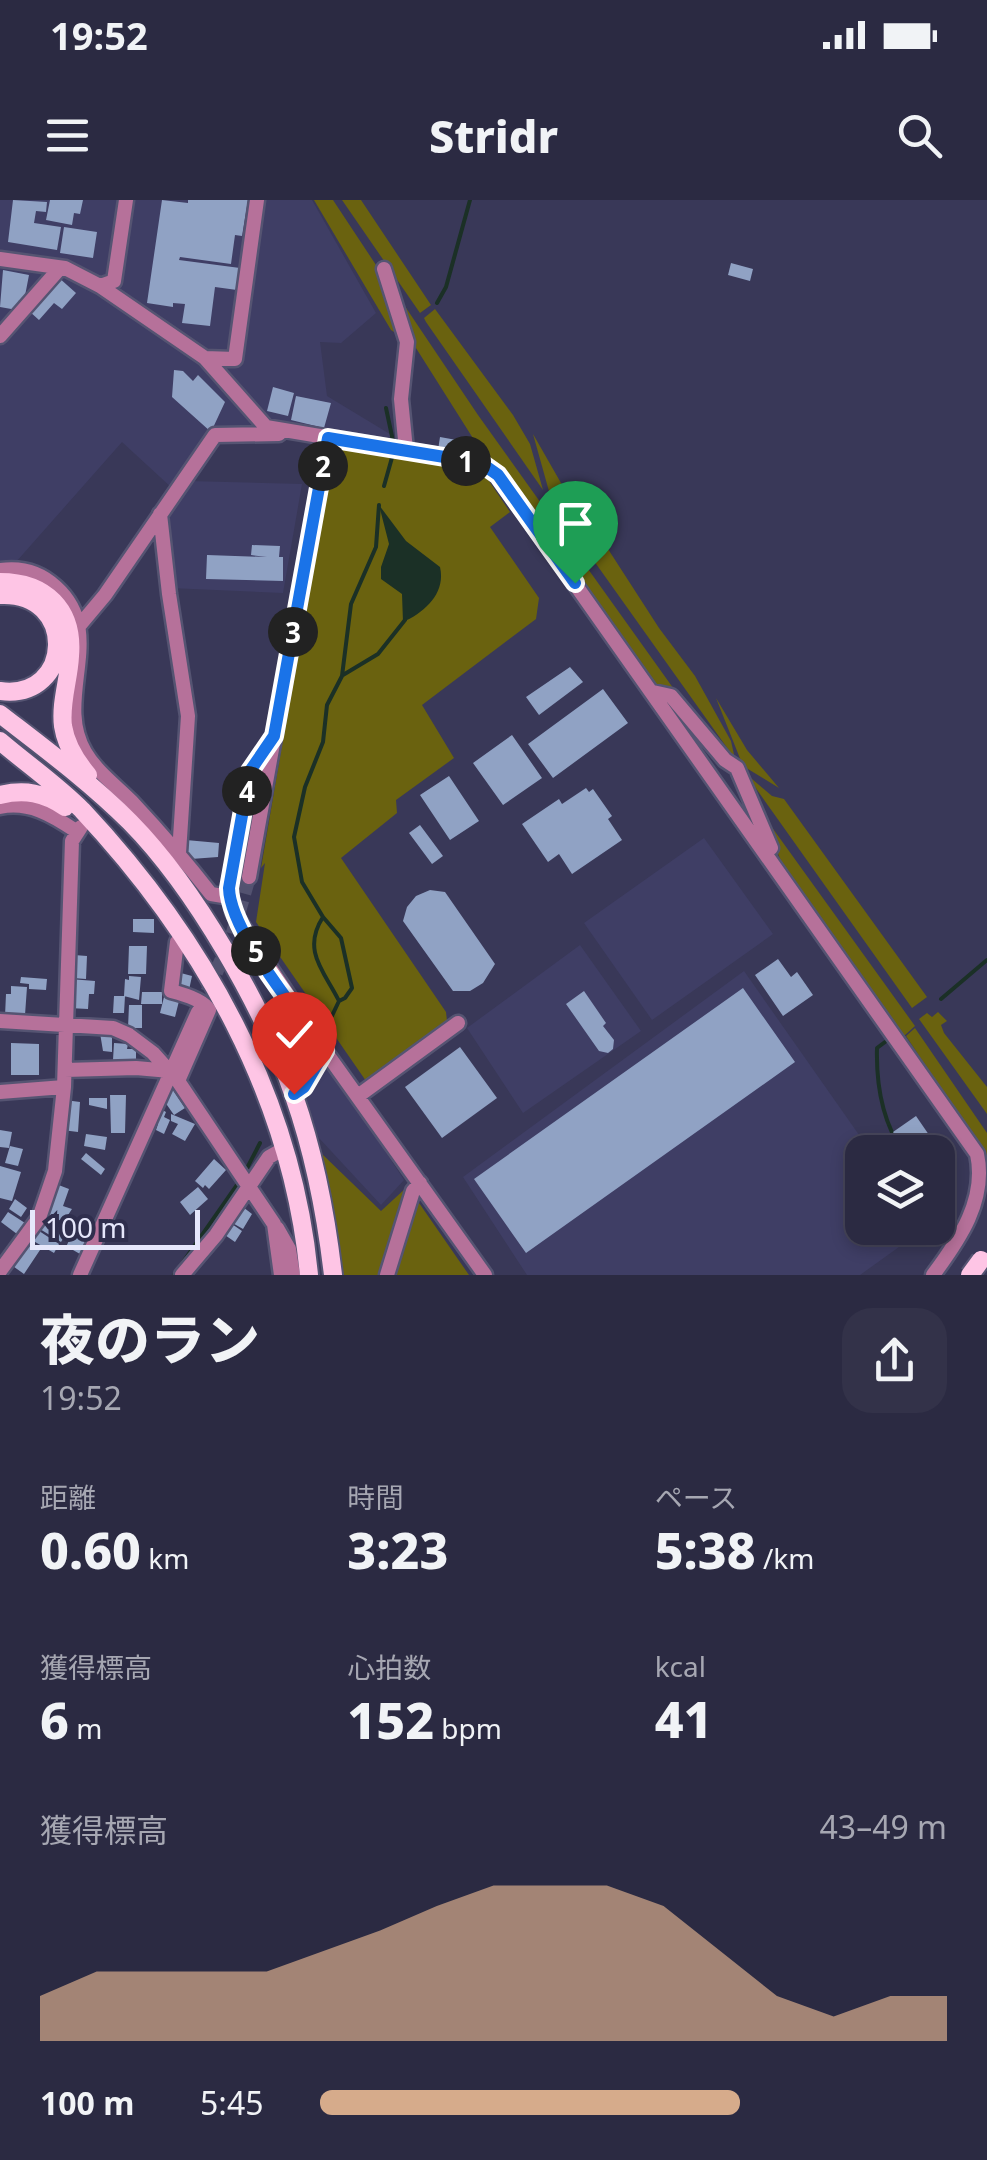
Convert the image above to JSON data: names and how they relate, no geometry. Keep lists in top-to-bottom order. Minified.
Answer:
{"scale_bar":"100 m","page":{"status":"19:52","header":"Stridr","pins":["1","2","3","4","5"],"scale":"100 m","heading":["夜のラン","19:52"],"stats":[["距離","0.60 km"],["時間","3:23"],["ペース","5:38 /km"],["獲得標高","6 m"],["心拍数","152 bpm"],["kcal","41"]],"chart":["獲得標高","43–49 m"],"list":[{"name":"100 m","note":"5:45"}]}}
